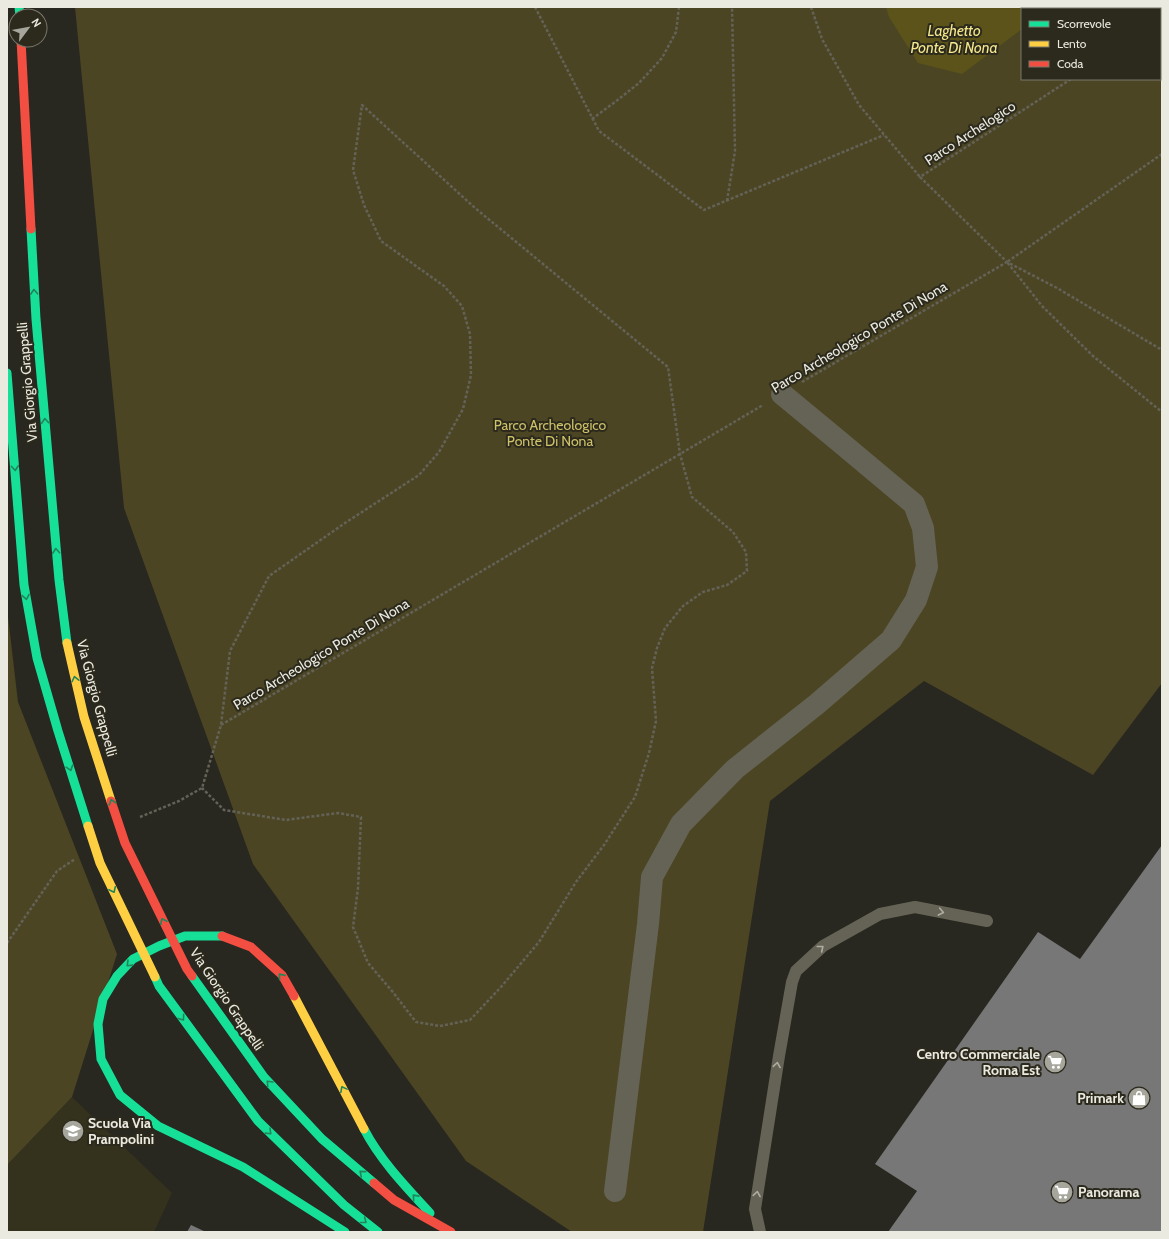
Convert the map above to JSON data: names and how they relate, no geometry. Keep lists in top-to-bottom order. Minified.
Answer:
{"streets":{"street":["Via Giorgio Grappelli"],"path":["Parco Archelogico","Parco Archeologico Ponte Di Nona"]},"crossings":[["Parco Archelogico","Parco Archeologico Ponte Di Nona"]],"water":["Laghetto Ponte Di Nona"],"parks":["Parco Archeologico Ponte Di Nona"],"places":{"supermarket":["Centro Commerciale Roma Est","Panorama"],"shop":["Primark"],"school or university":["Scuola Via Prampolini"]},"legend":["Scorrevole","Lento","Coda"],"north":"top right"}
